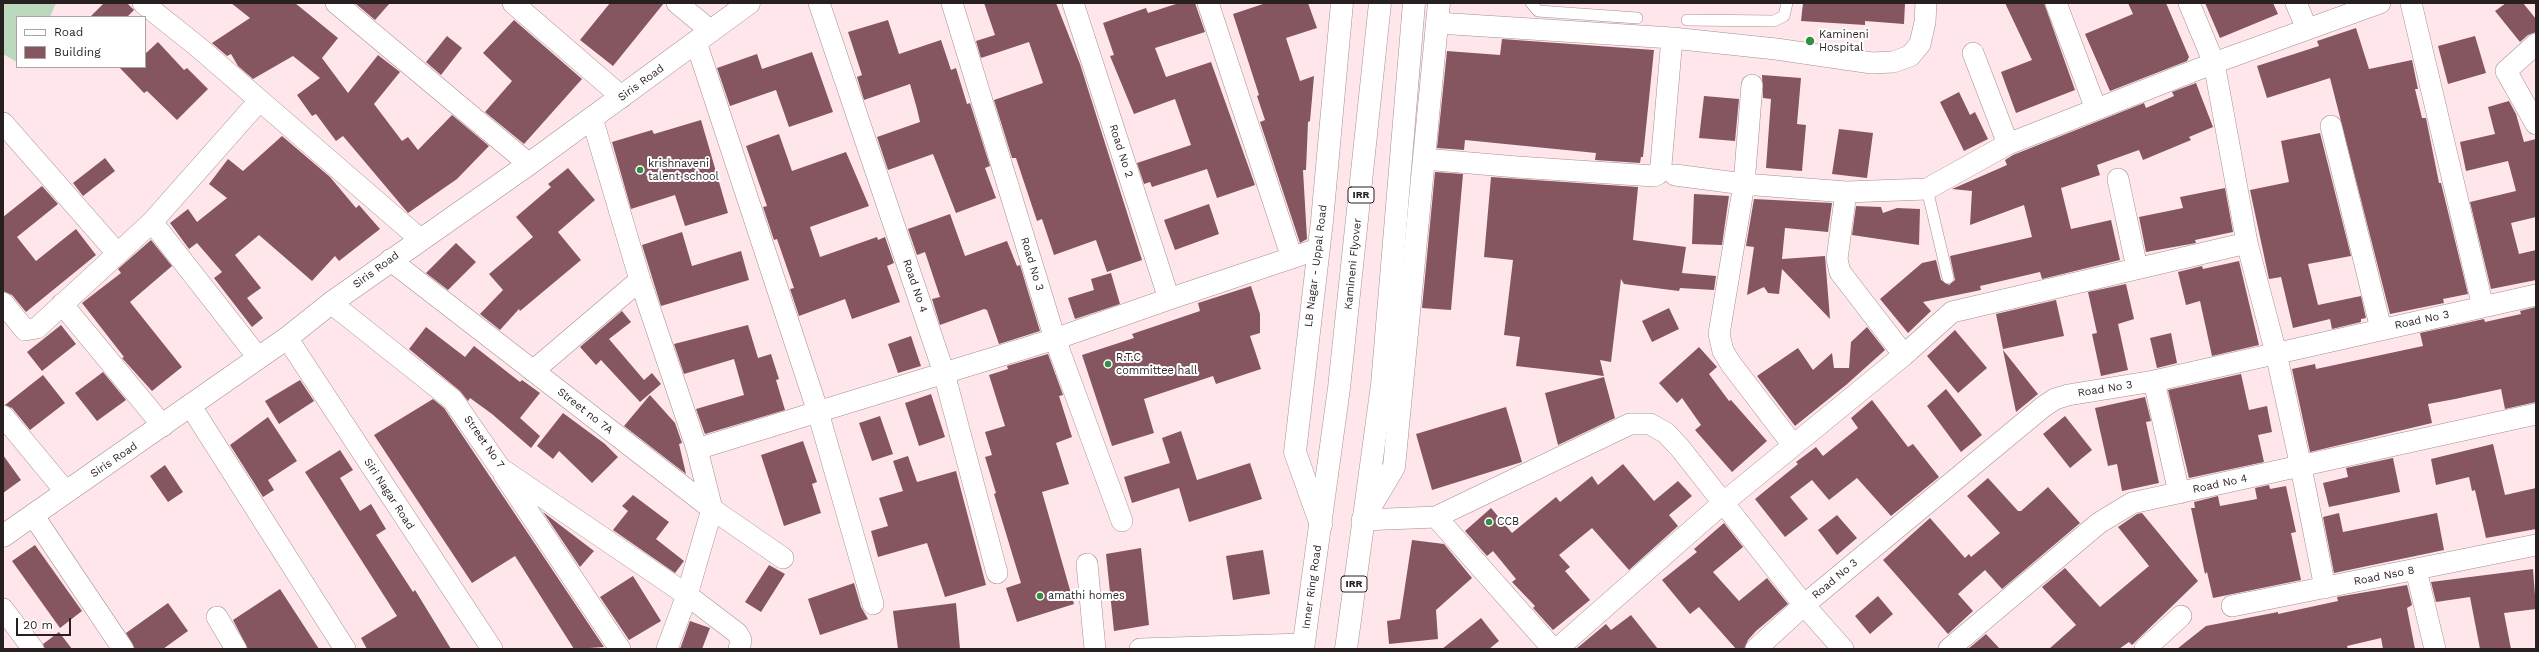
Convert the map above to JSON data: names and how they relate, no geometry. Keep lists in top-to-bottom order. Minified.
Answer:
{"streets":{"main road":["Siris Road","IRR","Kamineni Flyover","LB Nagar - Uppal Road","Inner Ring Road"],"street":["Road No 2","Road No 3","Road No 4","Street no 7A","Street No 7","Siri Nagar Road","Road Nso 8"]},"crossings":[["Siris Road","Street no 7A"],["Siris Road","Street No 7"],["Siris Road","Siri Nagar Road"],["Kamineni Flyover","LB Nagar - Uppal Road"],["Kamineni Flyover","Inner Ring Road"],["LB Nagar - Uppal Road","Inner Ring Road"]],"places":["Kamineni Hospital","krishnaveni talent school","R.T.C committee hall","CCB","amathi homes"],"legend":["Road","Building"],"scale_bar":"20 m"}
